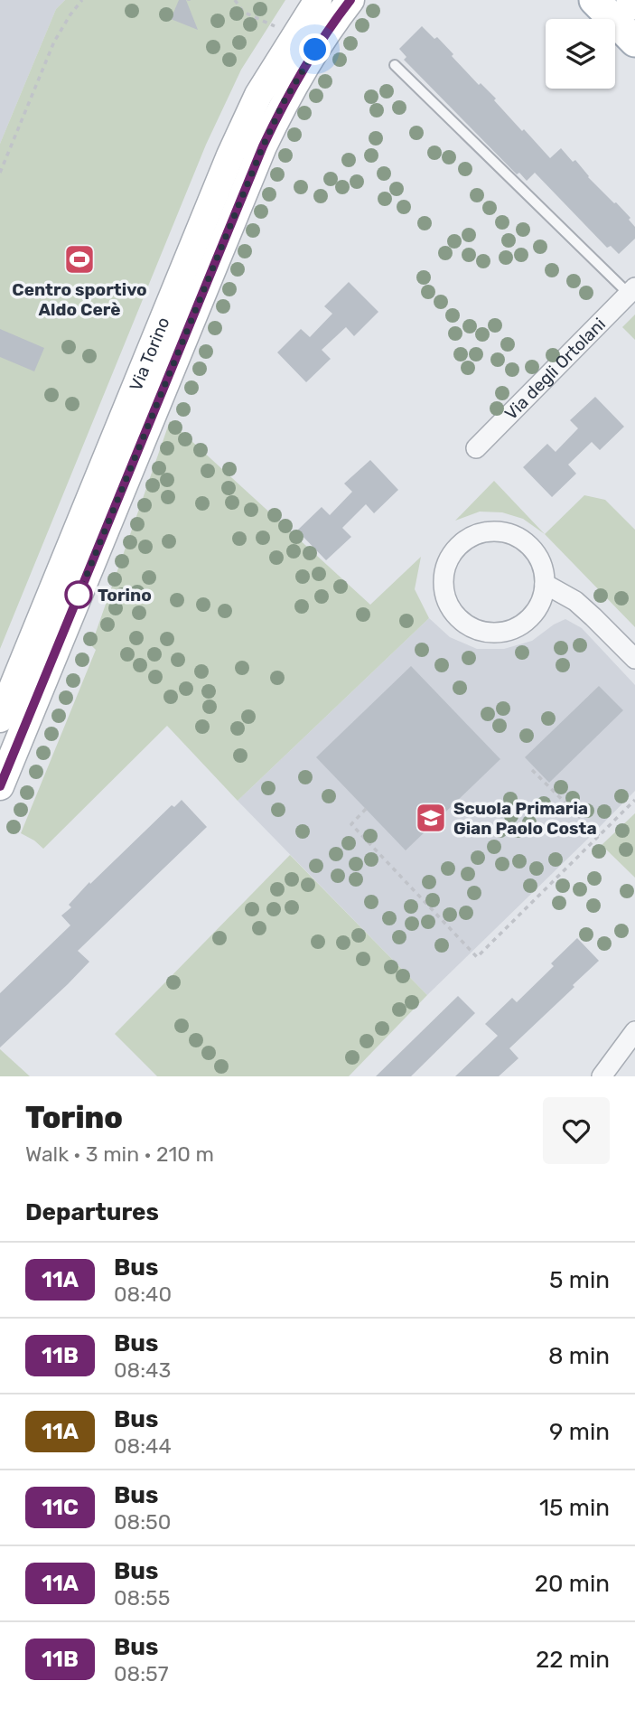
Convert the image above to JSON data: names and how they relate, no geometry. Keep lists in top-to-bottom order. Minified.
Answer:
{"streets":{"main road":["Via Torino"],"street":["Via degli Ortolani"]},"places":{"sports":["Centro sportivo Aldo Cerè"],"other":["Torino"],"school or university":["Scuola Primaria Gian Paolo Costa"]},"lines":["bus line 11A"],"page":{"heading":[["Torino","Walk · 3 min · 210 m"],"Departures"],"list":[{"mark":"11A","name":"Bus","note":"08:40","value":"5 min"},{"mark":"11B","name":"Bus","note":"08:43","value":"8 min"},{"mark":"11A","name":"Bus","note":"08:44","value":"9 min"},{"mark":"11C","name":"Bus","note":"08:50","value":"15 min"},{"mark":"11A","name":"Bus","note":"08:55","value":"20 min"},{"mark":"11B","name":"Bus","note":"08:57","value":"22 min"}]}}
